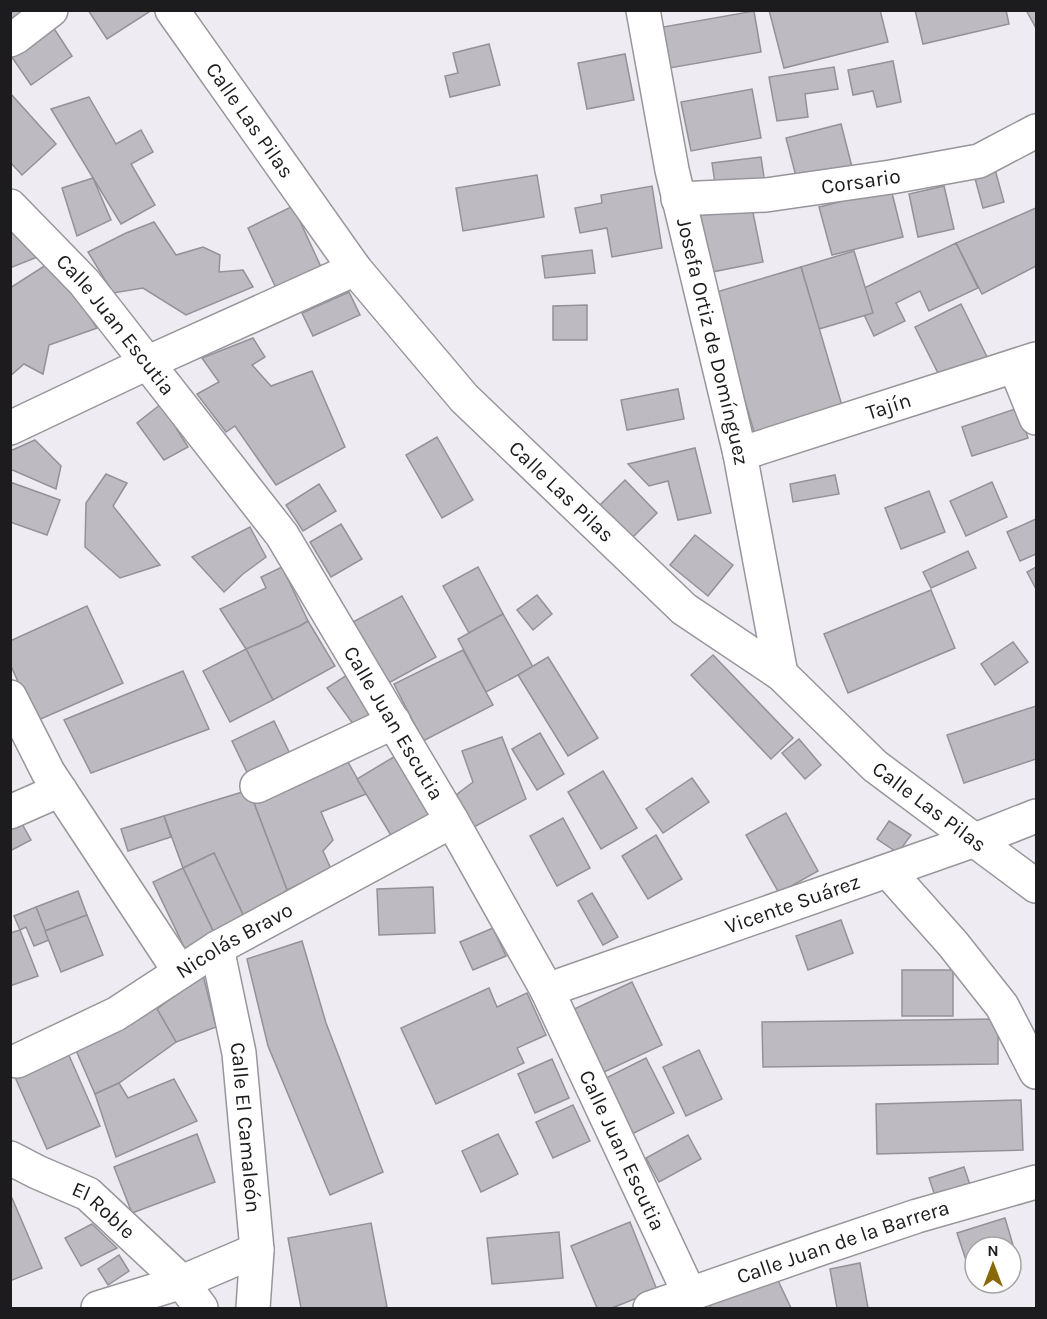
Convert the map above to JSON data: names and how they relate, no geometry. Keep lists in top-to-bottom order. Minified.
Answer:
{"streets":{"street":["Calle Las Pilas","Corsario","Calle Juan Escutia","Josefa Ortiz de Domínguez","Tajín","Vicente Suárez","Nicolás Bravo","Calle El Camaleón","El Roble","Calle Juan de la Barrera"]},"crossings":[["Calle Las Pilas","Josefa Ortiz de Domínguez"],["Calle Las Pilas","Vicente Suárez"],["Corsario","Josefa Ortiz de Domínguez"],["Calle Juan Escutia","Vicente Suárez"],["Calle Juan Escutia","Nicolás Bravo"],["Calle Juan Escutia","Calle Juan de la Barrera"],["Josefa Ortiz de Domínguez","Tajín"],["Nicolás Bravo","Calle El Camaleón"]],"north":"top"}
